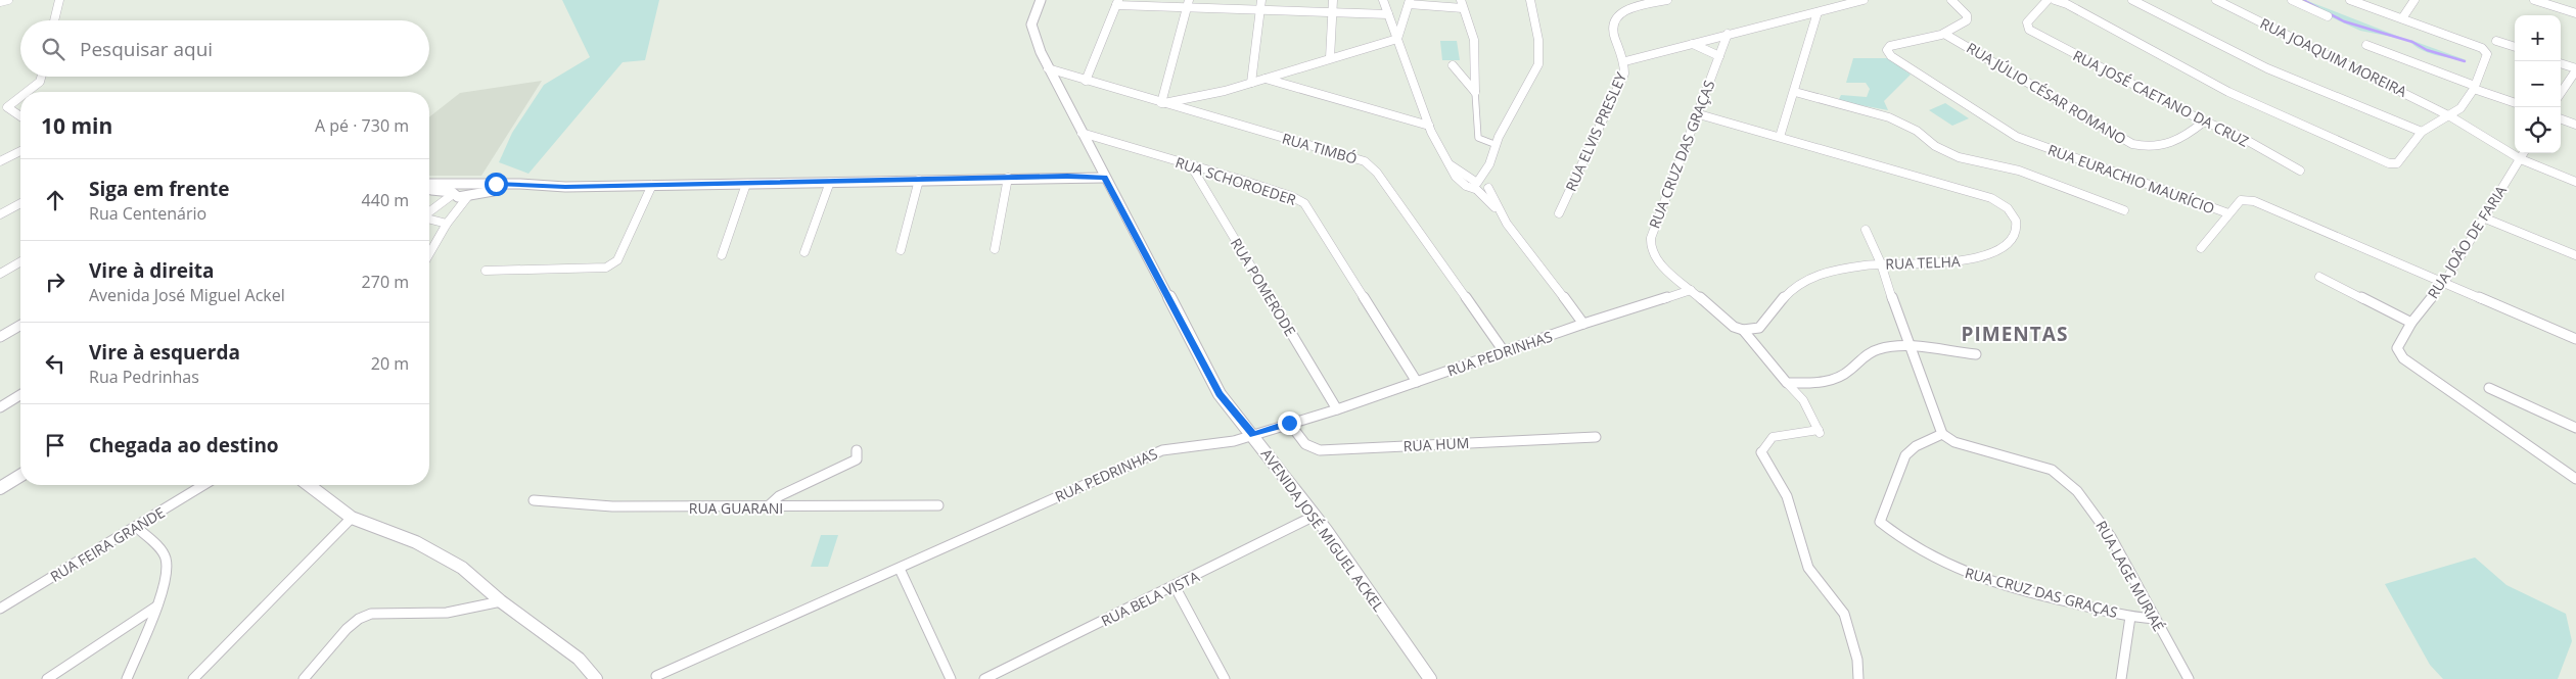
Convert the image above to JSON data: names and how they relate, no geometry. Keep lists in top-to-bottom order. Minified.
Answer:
{"streets":{"street":["RUA JOAQUIM MOREIRA","RUA JÚLIO CÉSAR ROMANO","RUA JOSÉ CAETANO DA CRUZ","RUA ELVIS PRESLEY","RUA TIMBÓ","RUA CRUZ DAS GRAÇAS","RUA EURACHIO MAURÍCIO","RUA SCHOROEDER","RUA JOÃO DE FARIA","RUA TELHA","RUA POMERODE","RUA PEDRINHAS","RUA HUM","RUA GUARANI","AVENIDA JOSÉ MIGUEL ACKEL","RUA FEIRA GRANDE","RUA LAGE MURIAÉ","RUA BELA VISTA"]},"crossings":[["RUA JOAQUIM MOREIRA","RUA JOÃO DE FARIA"],["RUA JÚLIO CÉSAR ROMANO","RUA JOSÉ CAETANO DA CRUZ"],["RUA JÚLIO CÉSAR ROMANO","RUA EURACHIO MAURÍCIO"],["RUA TIMBÓ","RUA PEDRINHAS"],["RUA TIMBÓ","AVENIDA JOSÉ MIGUEL ACKEL"],["RUA CRUZ DAS GRAÇAS","RUA TELHA"],["RUA CRUZ DAS GRAÇAS","RUA PEDRINHAS"],["RUA CRUZ DAS GRAÇAS","RUA LAGE MURIAÉ"],["RUA EURACHIO MAURÍCIO","RUA JOÃO DE FARIA"],["RUA SCHOROEDER","RUA POMERODE"],["RUA SCHOROEDER","RUA PEDRINHAS"],["RUA SCHOROEDER","AVENIDA JOSÉ MIGUEL ACKEL"],["RUA POMERODE","RUA PEDRINHAS"],["RUA PEDRINHAS","RUA HUM"],["RUA PEDRINHAS","AVENIDA JOSÉ MIGUEL ACKEL"],["AVENIDA JOSÉ MIGUEL ACKEL","RUA BELA VISTA"]],"districts":["PIMENTAS"],"page":{"map_buttons":["+","−"],"search":"Pesquisar aqui","heading":["10 min","A pé · 730 m"],"list":[["Siga em frente","Rua Centenário","440 m"],["Vire à direita","Avenida José Miguel Ackel","270 m"],["Vire à esquerda","Rua Pedrinhas","20 m"],"Chegada ao destino"]}}
